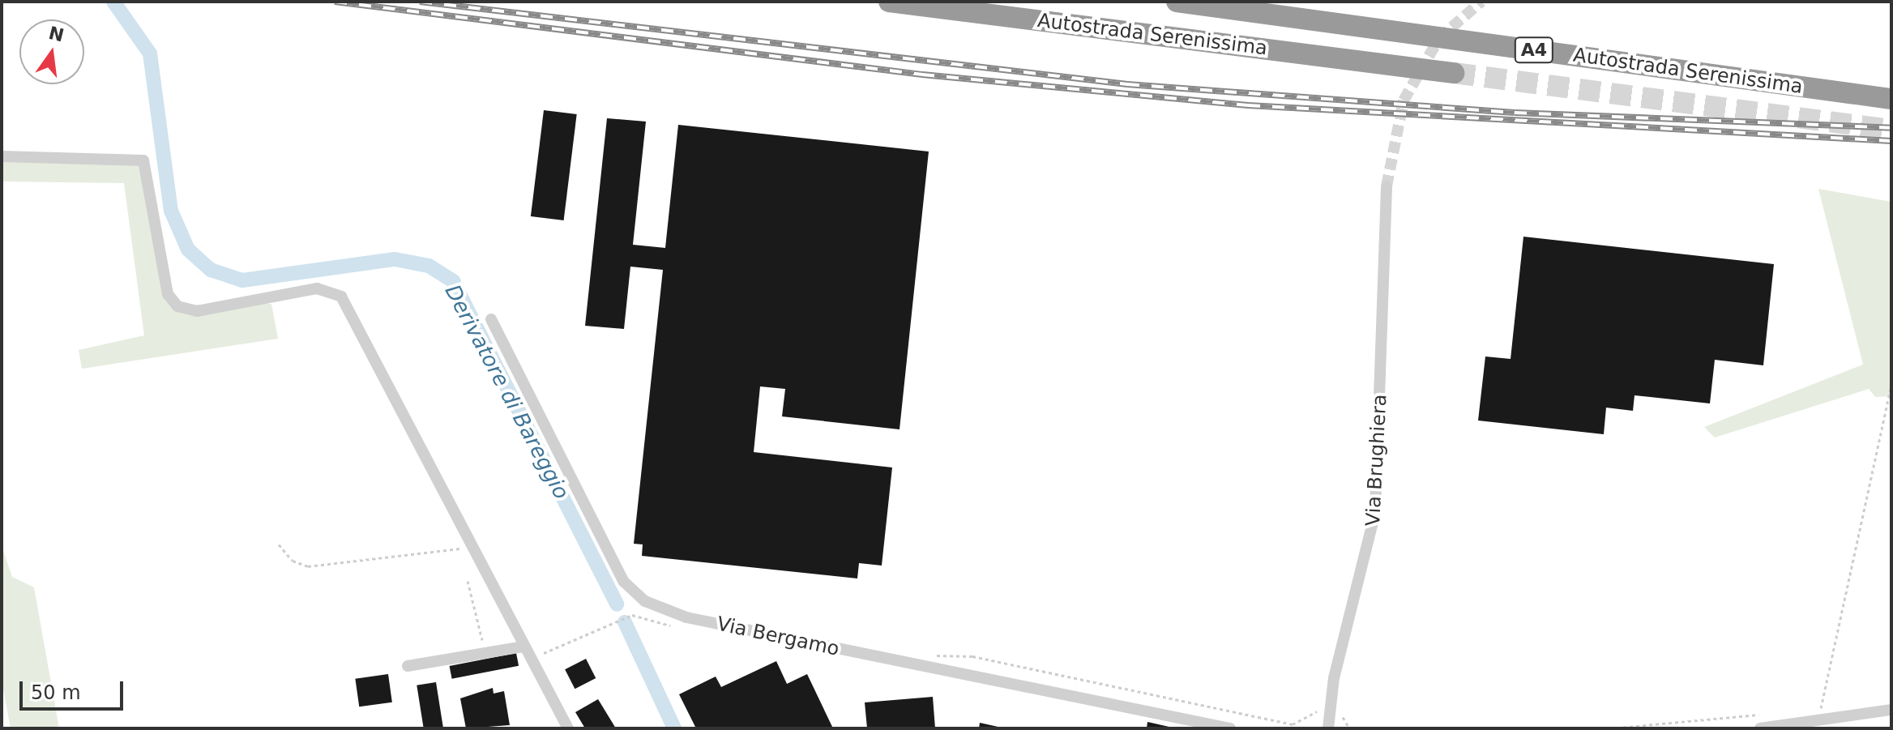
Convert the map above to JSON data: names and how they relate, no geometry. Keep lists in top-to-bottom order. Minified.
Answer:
{"streets":{"highway":["Autostrada Serenissima","A4"],"street":["Via Brughiera","Via Bergamo"]},"water":["Derivatore di Bareggio"],"scale_bar":"50 m","north":"top"}
